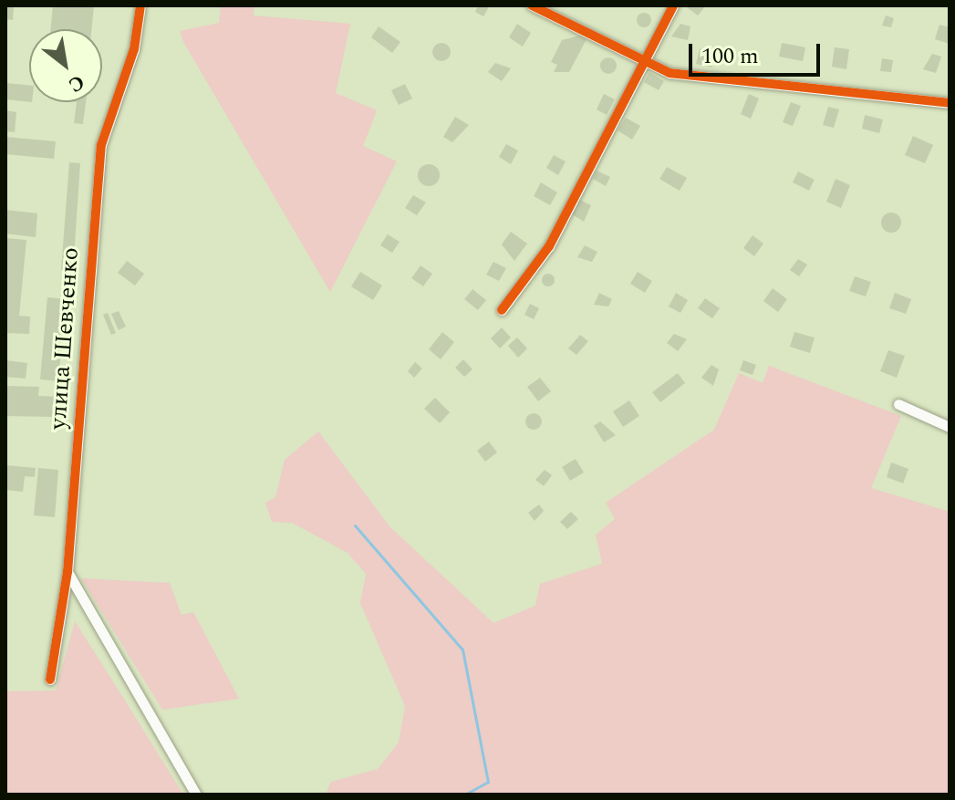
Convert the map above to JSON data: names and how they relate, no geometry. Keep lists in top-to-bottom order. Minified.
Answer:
{"streets":{"street":["улица Шевченко"]},"scale_bar":"100 m","north":"bottom right"}
